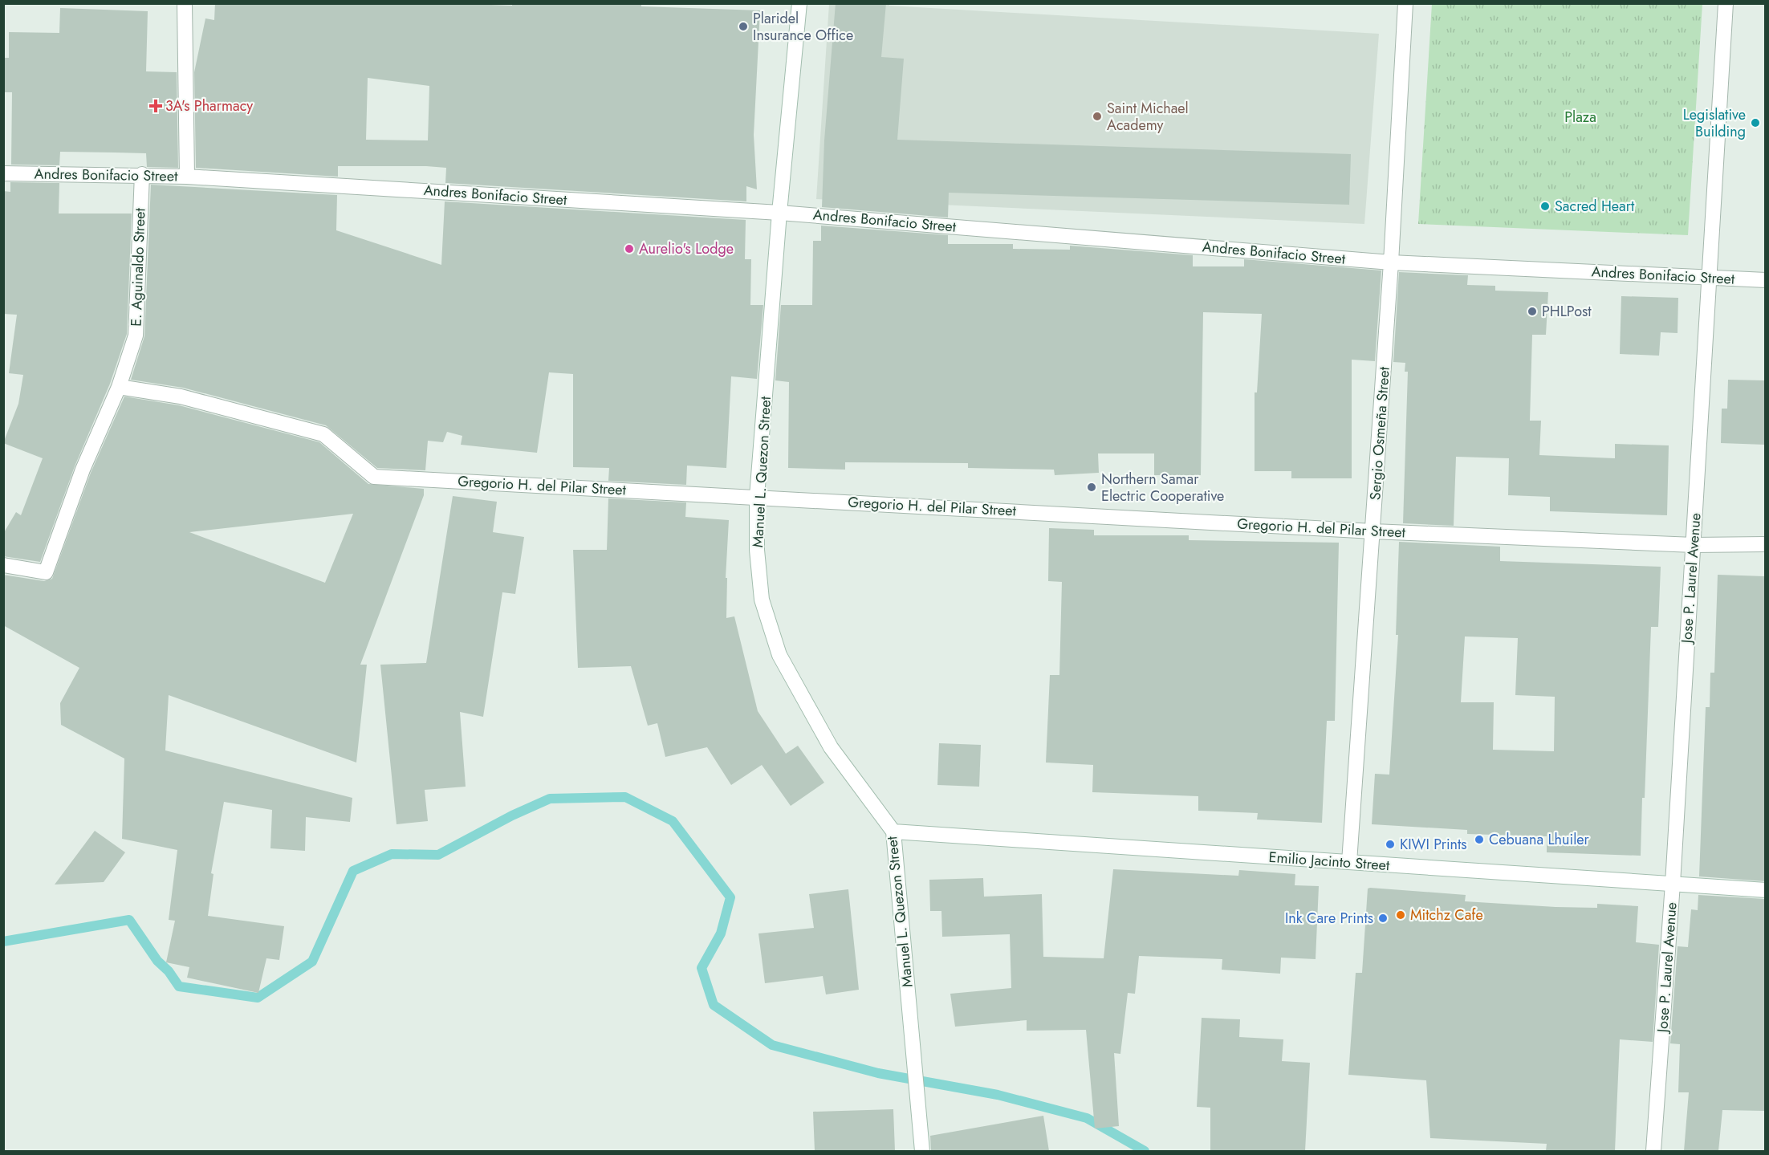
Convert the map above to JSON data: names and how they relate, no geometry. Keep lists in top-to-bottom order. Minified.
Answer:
{"streets":{"street":["Andres Bonifacio Street","E. Aguinaldo Street","Sergio Osmeña Street","Manuel L. Quezon Street","Gregorio H. del Pilar Street","Jose P. Laurel Avenue","Emilio Jacinto Street"]},"crossings":[["Andres Bonifacio Street","E. Aguinaldo Street"],["Andres Bonifacio Street","Sergio Osmeña Street"],["Andres Bonifacio Street","Manuel L. Quezon Street"],["Andres Bonifacio Street","Jose P. Laurel Avenue"],["E. Aguinaldo Street","Gregorio H. del Pilar Street"],["Sergio Osmeña Street","Gregorio H. del Pilar Street"],["Sergio Osmeña Street","Emilio Jacinto Street"],["Manuel L. Quezon Street","Gregorio H. del Pilar Street"],["Manuel L. Quezon Street","Emilio Jacinto Street"],["Gregorio H. del Pilar Street","Jose P. Laurel Avenue"],["Jose P. Laurel Avenue","Emilio Jacinto Street"]],"parks":["Plaza"],"places":{"other":["Plaridel Insurance Office","Saint Michael Academy","Legislative Building","Sacred Heart","Aurelio's Lodge","PHLPost","Northern Samar Electric Cooperative","Cebuana Lhuiler","KIWI Prints","Mitchz Cafe","Ink Care Prints"],"health":["3A's Pharmacy"]}}
